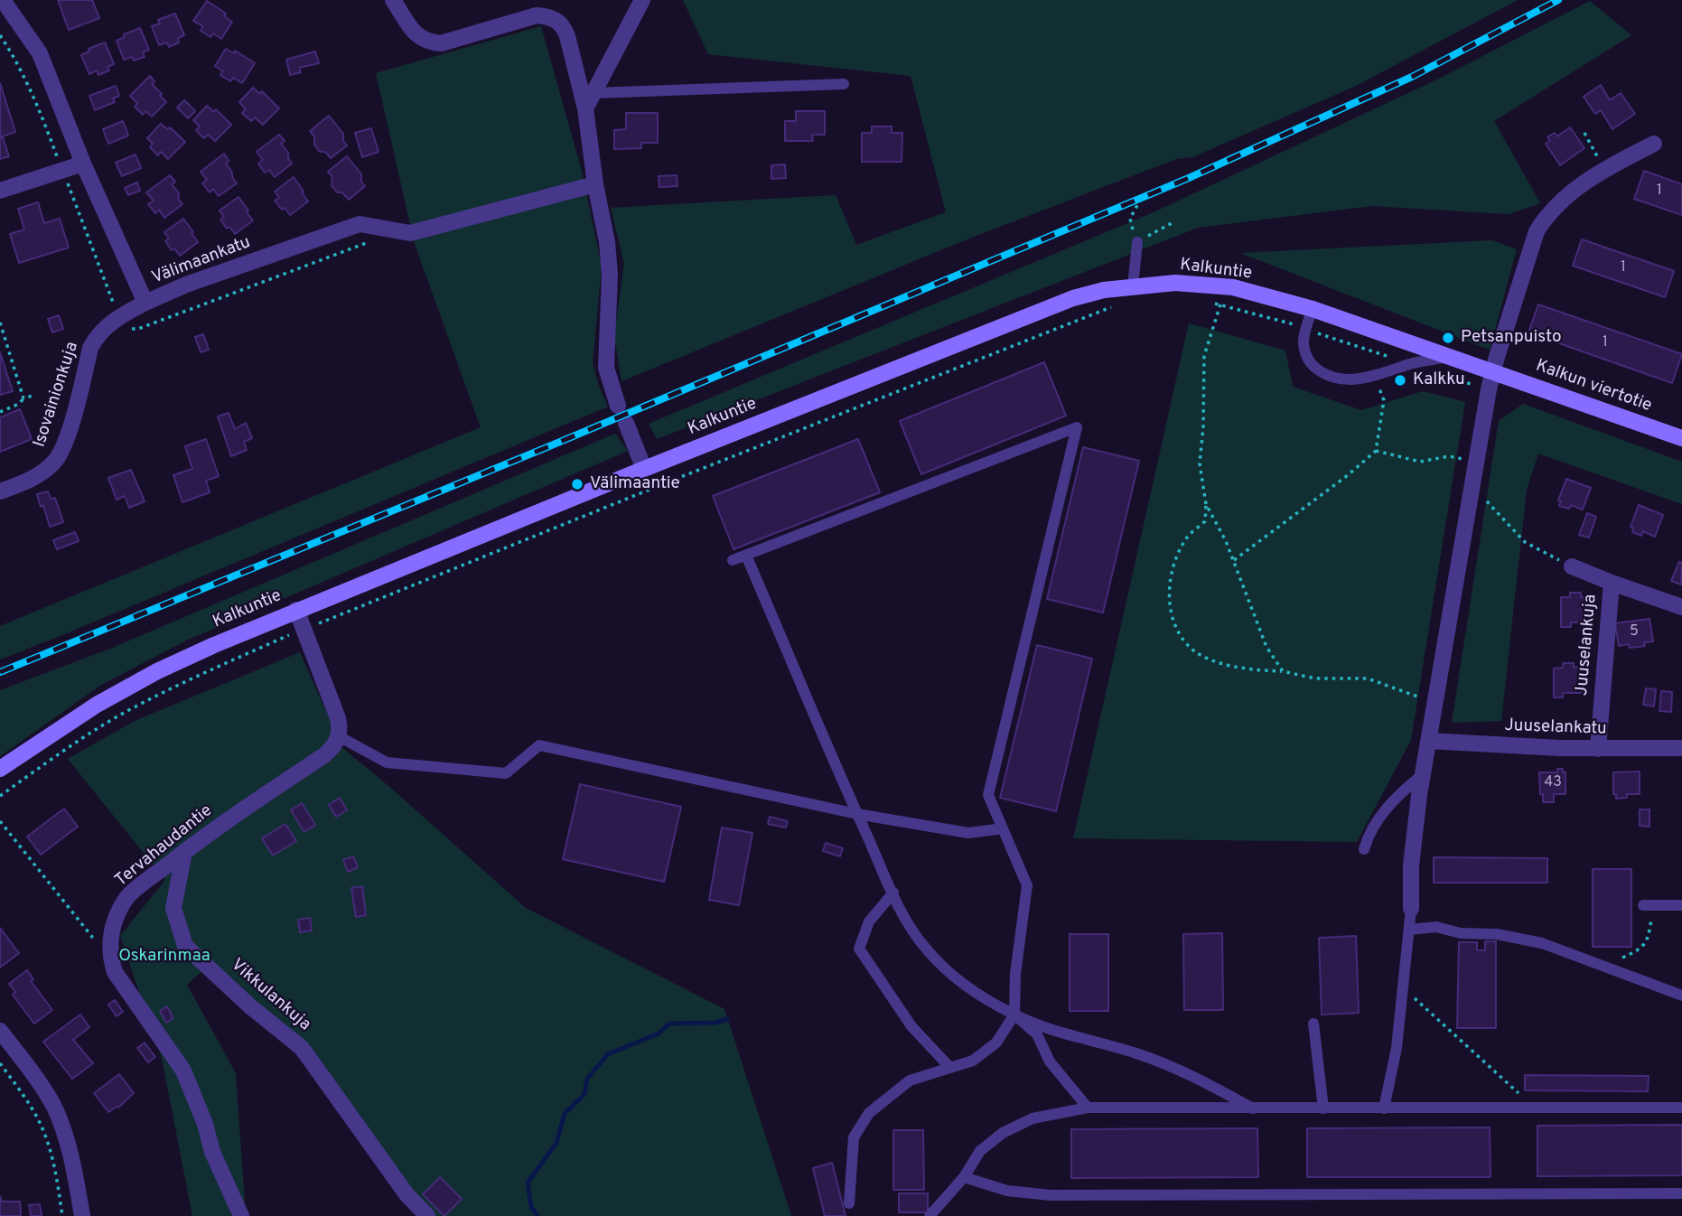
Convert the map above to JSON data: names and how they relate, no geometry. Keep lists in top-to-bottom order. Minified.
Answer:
{"streets":{"street":["Välimaankatu","Kalkuntie","Kalkun viertotie","Isovainionkuja","Juuselankuja","Juuselankatu","Tervahaudantie","Vikkulankuja"]},"crossings":[["Välimaankatu","Isovainionkuja"],["Kalkuntie","Kalkun viertotie"],["Juuselankuja","Juuselankatu"],["Tervahaudantie","Vikkulankuja"]],"parks":["Oskarinmaa"],"places":["Petsanpuisto","Kalkku","Välimaantie"],"house_numbers":["1","1","1","5","43"]}
